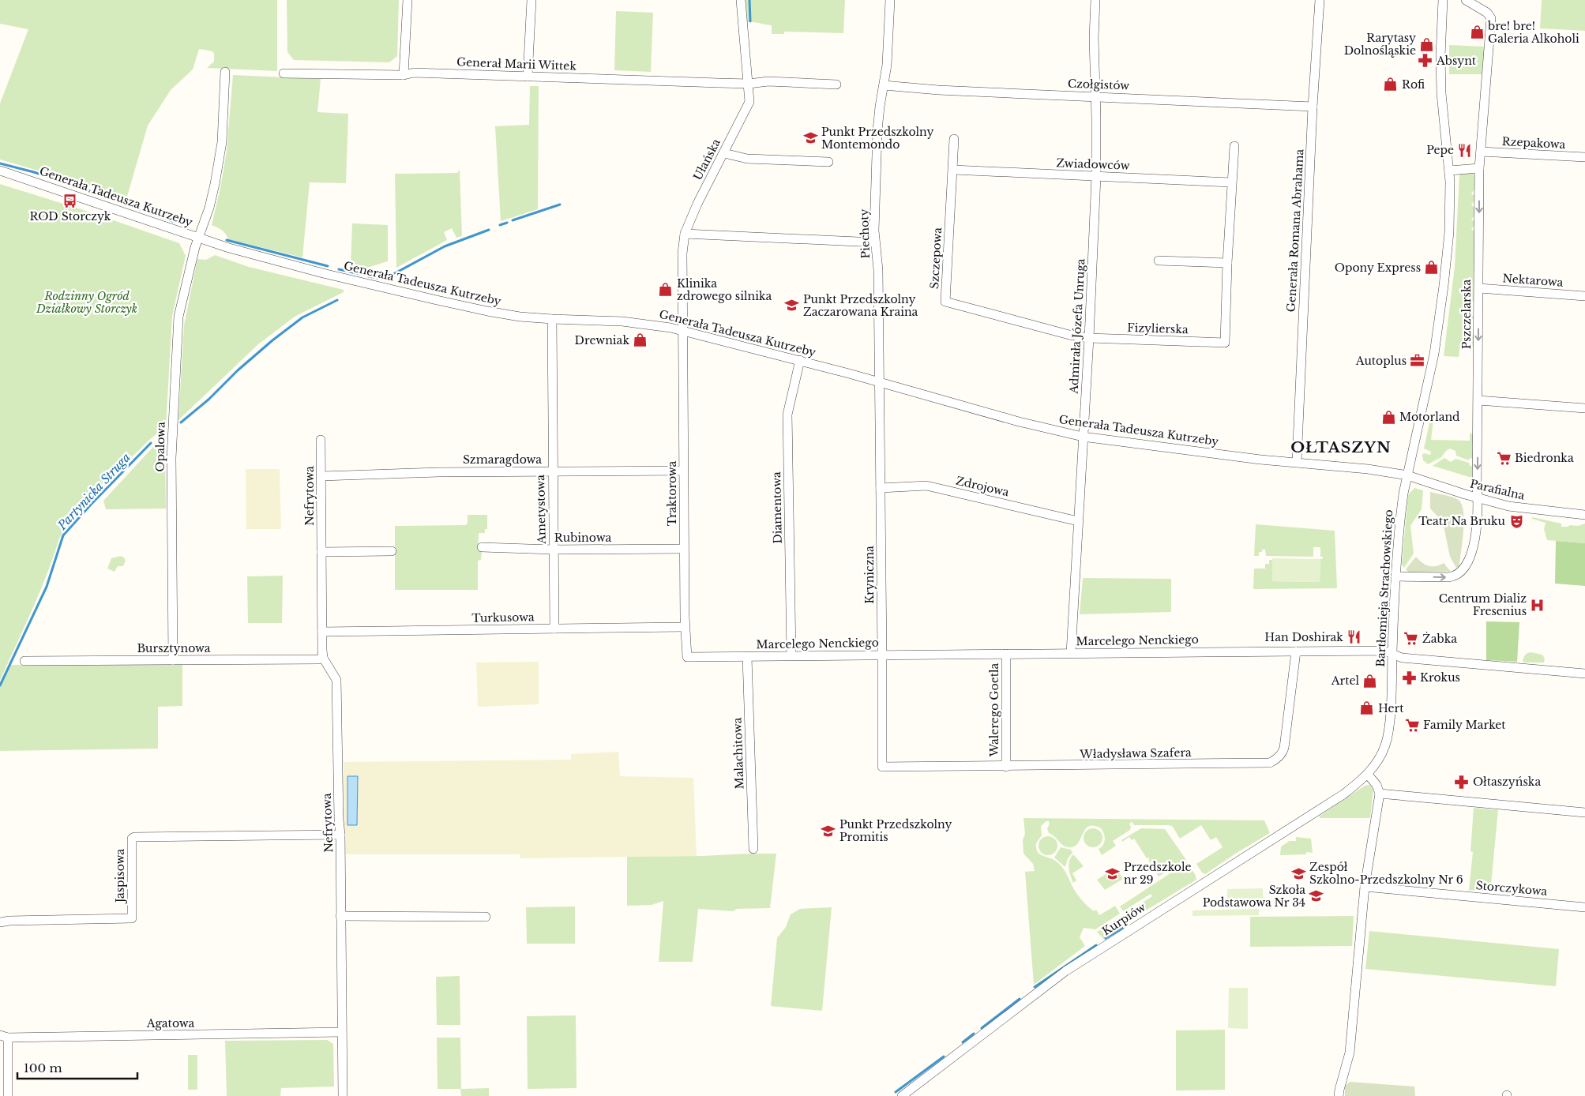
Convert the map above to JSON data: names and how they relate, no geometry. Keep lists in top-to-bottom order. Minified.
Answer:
{"streets":{"street":["Generał Marii Wittek","Czołgistów","Rzepakowa","Ułańska","Zwiadowców","Generała Tadeusza Kutrzeby","Generała Romana Abrahama","Piechoty","Szczepowa","Nektarowa","Pszczelarska","Admirała Józefa Unruga","Fizylierska","Opalowa","Szmaragdowa","Zdrojowa","Parafialna","Traktorowa","Nefrytowa","Diamentowa","Ametystowa","Rubinowa","Kryniczna","Bartłomieja Strachowskiego","Turkusowa","Marcelego Nenckiego","Bursztynowa","Walerego Goetla","Malachitowa","Władysława Szafera","Jaspisowa","Storczykowa","Kurpiów","Agatowa"]},"crossings":[["Generał Marii Wittek","Ułańska"],["Czołgistów","Generała Romana Abrahama"],["Czołgistów","Piechoty"],["Czołgistów","Admirała Józefa Unruga"],["Rzepakowa","Pszczelarska"],["Ułańska","Generała Tadeusza Kutrzeby"],["Ułańska","Traktorowa"],["Zwiadowców","Szczepowa"],["Zwiadowców","Admirała Józefa Unruga"],["Generała Tadeusza Kutrzeby","Generała Romana Abrahama"],["Generała Tadeusza Kutrzeby","Piechoty"],["Generała Tadeusza Kutrzeby","Admirała Józefa Unruga"],["Generała Tadeusza Kutrzeby","Opalowa"],["Generała Tadeusza Kutrzeby","Parafialna"],["Generała Tadeusza Kutrzeby","Traktorowa"],["Generała Tadeusza Kutrzeby","Diamentowa"],["Generała Tadeusza Kutrzeby","Ametystowa"],["Generała Tadeusza Kutrzeby","Kryniczna"],["Generała Tadeusza Kutrzeby","Bartłomieja Strachowskiego"],["Piechoty","Kryniczna"],["Szczepowa","Admirała Józefa Unruga"],["Szczepowa","Fizylierska"],["Nektarowa","Pszczelarska"],["Pszczelarska","Parafialna"],["Pszczelarska","Bartłomieja Strachowskiego"],["Admirała Józefa Unruga","Fizylierska"],["Admirała Józefa Unruga","Zdrojowa"],["Admirała Józefa Unruga","Marcelego Nenckiego"],["Opalowa","Bursztynowa"],["Szmaragdowa","Traktorowa"],["Szmaragdowa","Nefrytowa"],["Szmaragdowa","Ametystowa"],["Zdrojowa","Kryniczna"],["Parafialna","Bartłomieja Strachowskiego"],["Traktorowa","Rubinowa"],["Traktorowa","Turkusowa"],["Traktorowa","Marcelego Nenckiego"],["Nefrytowa","Turkusowa"],["Nefrytowa","Bursztynowa"],["Nefrytowa","Jaspisowa"],["Nefrytowa","Agatowa"],["Diamentowa","Marcelego Nenckiego"],["Ametystowa","Rubinowa"],["Ametystowa","Turkusowa"],["Kryniczna","Marcelego Nenckiego"],["Kryniczna","Władysława Szafera"],["Bartłomieja Strachowskiego","Marcelego Nenckiego"],["Bartłomieja Strachowskiego","Kurpiów"],["Marcelego Nenckiego","Walerego Goetla"],["Marcelego Nenckiego","Malachitowa"],["Marcelego Nenckiego","Władysława Szafera"],["Walerego Goetla","Władysława Szafera"]],"districts":["OŁTASZYN"],"water":["Partynicka Struga"],"parks":["Rodzinny Ogród Działkowy Storczyk"],"places":{"shop":["bre! bre! Galeria Alkoholi","Rarytasy Dolnośląskie","Rofi","Opony Express","Klinika zdrowego silnika","Drewniak","Motorland","Artel","Hert"],"pharmacy":["Absynt","Krokus","Ołtaszyńska"],"school or university":["Punkt Przedszkolny Montemondo","Punkt Przedszkolny Zaczarowana Kraina","Punkt Przedszkolny Promitis","Przedszkole nr 29","Zespół Szkolno-Przedszkolny Nr 6","Szkoła Podstawowa Nr 34"],"restaurant":["Pepe","Han Doshirak"],"bus stop":["ROD Storczyk"],"office":["Autoplus"],"supermarket":["Biedronka","Żabka","Family Market"],"theatre":["Teatr Na Bruku"],"hospital":["Centrum Dializ Fresenius"]},"scale_bar":"100 m"}
